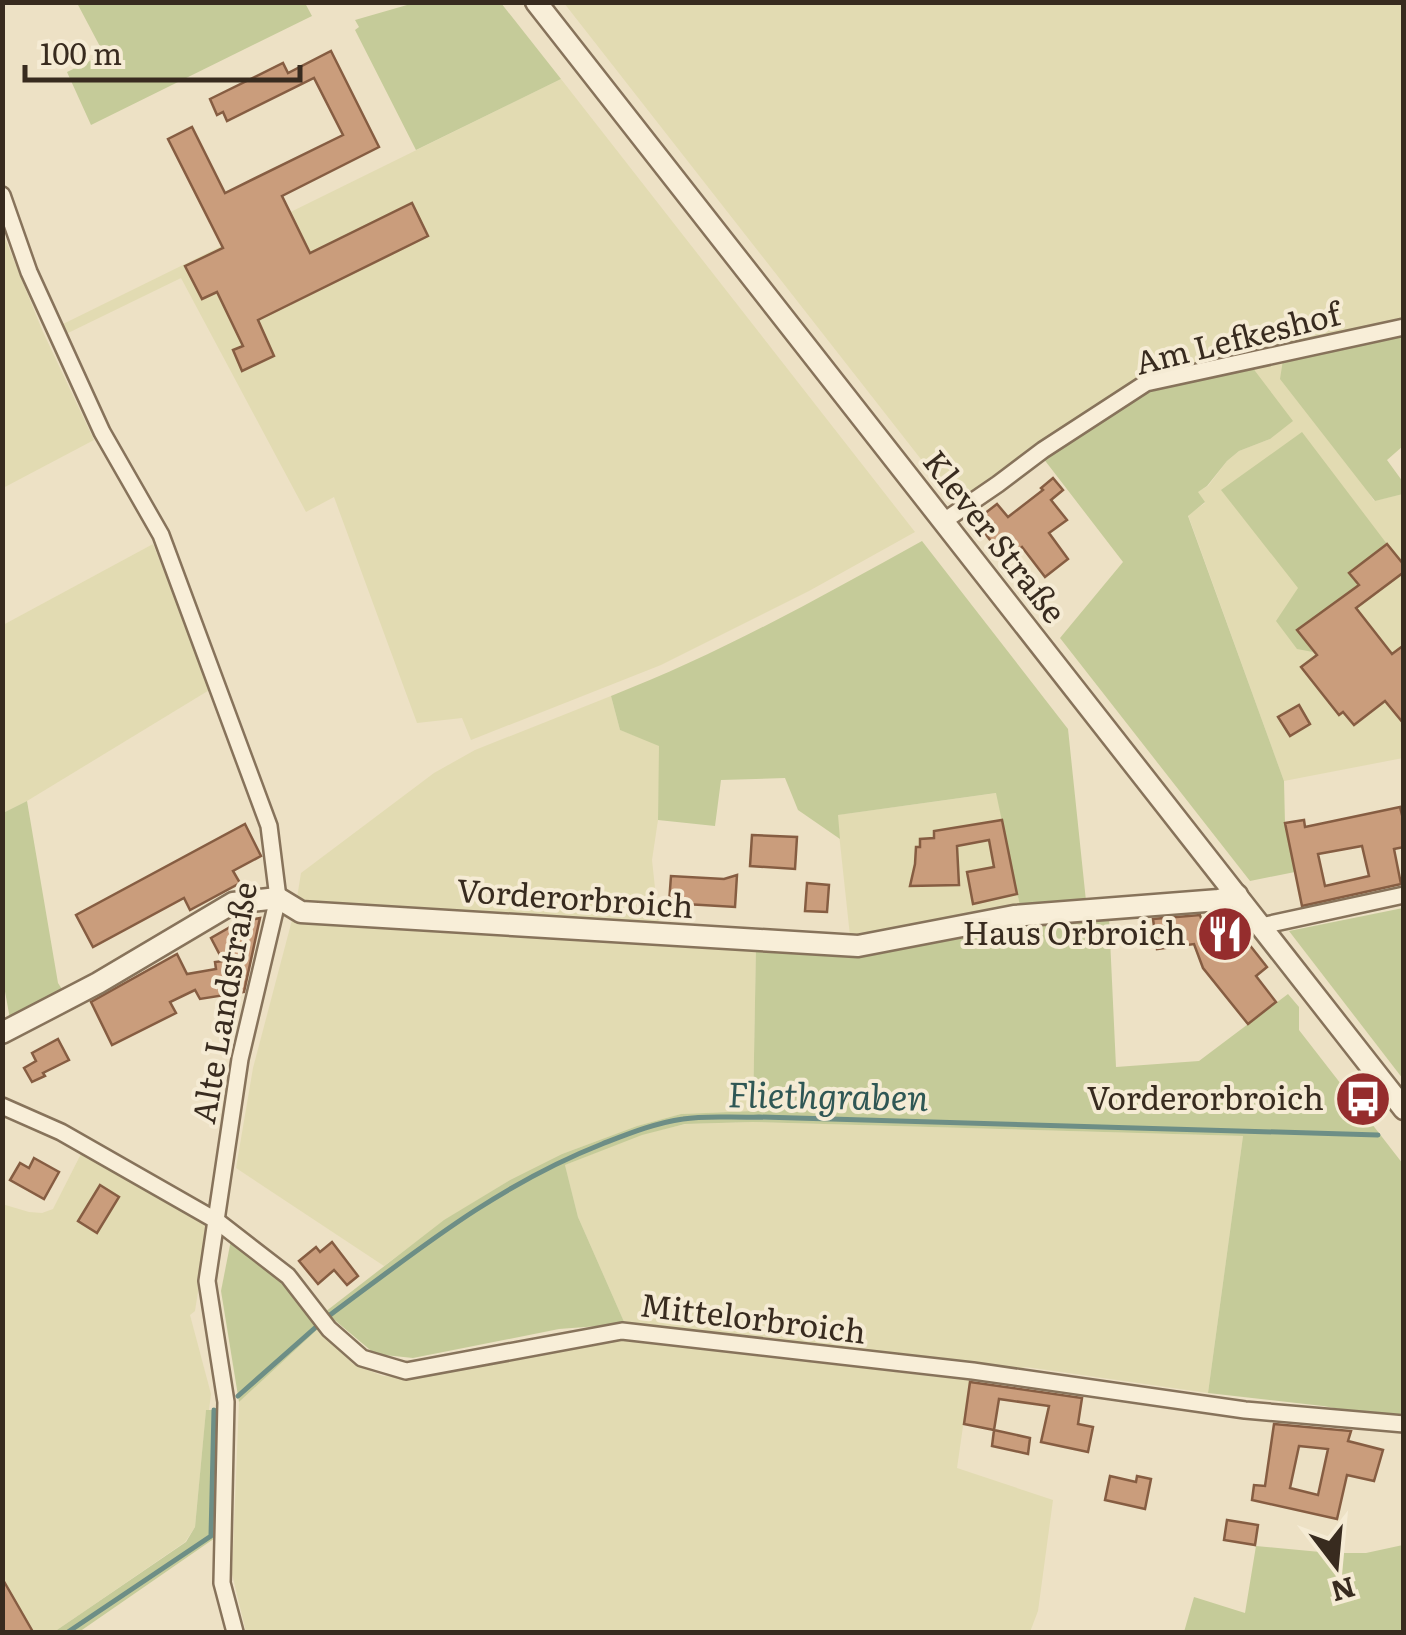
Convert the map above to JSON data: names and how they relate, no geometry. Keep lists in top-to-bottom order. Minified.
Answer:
{"streets":{"street":["Am Lefkeshof","Klever Straße","Vorderorbroich","Alte Landstraße","Mittelorbroich"]},"crossings":[["Am Lefkeshof","Klever Straße"],["Klever Straße","Vorderorbroich"],["Vorderorbroich","Alte Landstraße"],["Alte Landstraße","Mittelorbroich"]],"water":["Fliethgraben"],"places":{"restaurant":["Haus Orbroich"],"bus stop":["Vorderorbroich"]},"scale_bar":"100 m","north":"bottom"}
